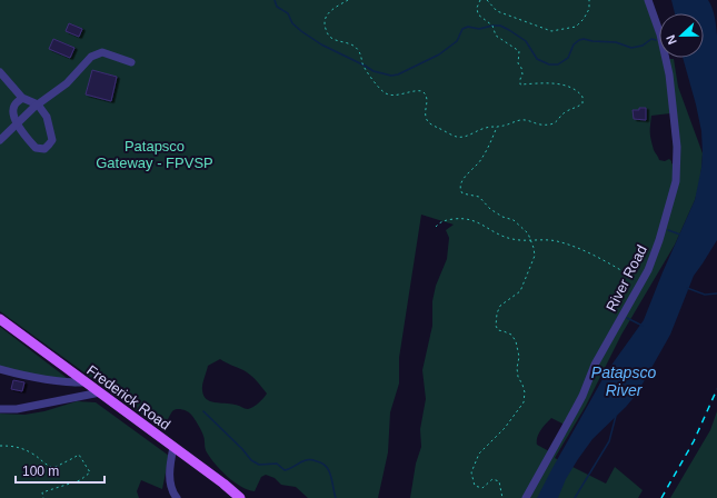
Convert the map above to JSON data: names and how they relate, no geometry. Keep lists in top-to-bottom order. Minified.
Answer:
{"streets":{"main road":["Frederick Road"],"street":["River Road"]},"water":["Patapsco River"],"parks":["Patapsco Gateway - FPVSP"],"scale_bar":"100 m","north":"left"}
